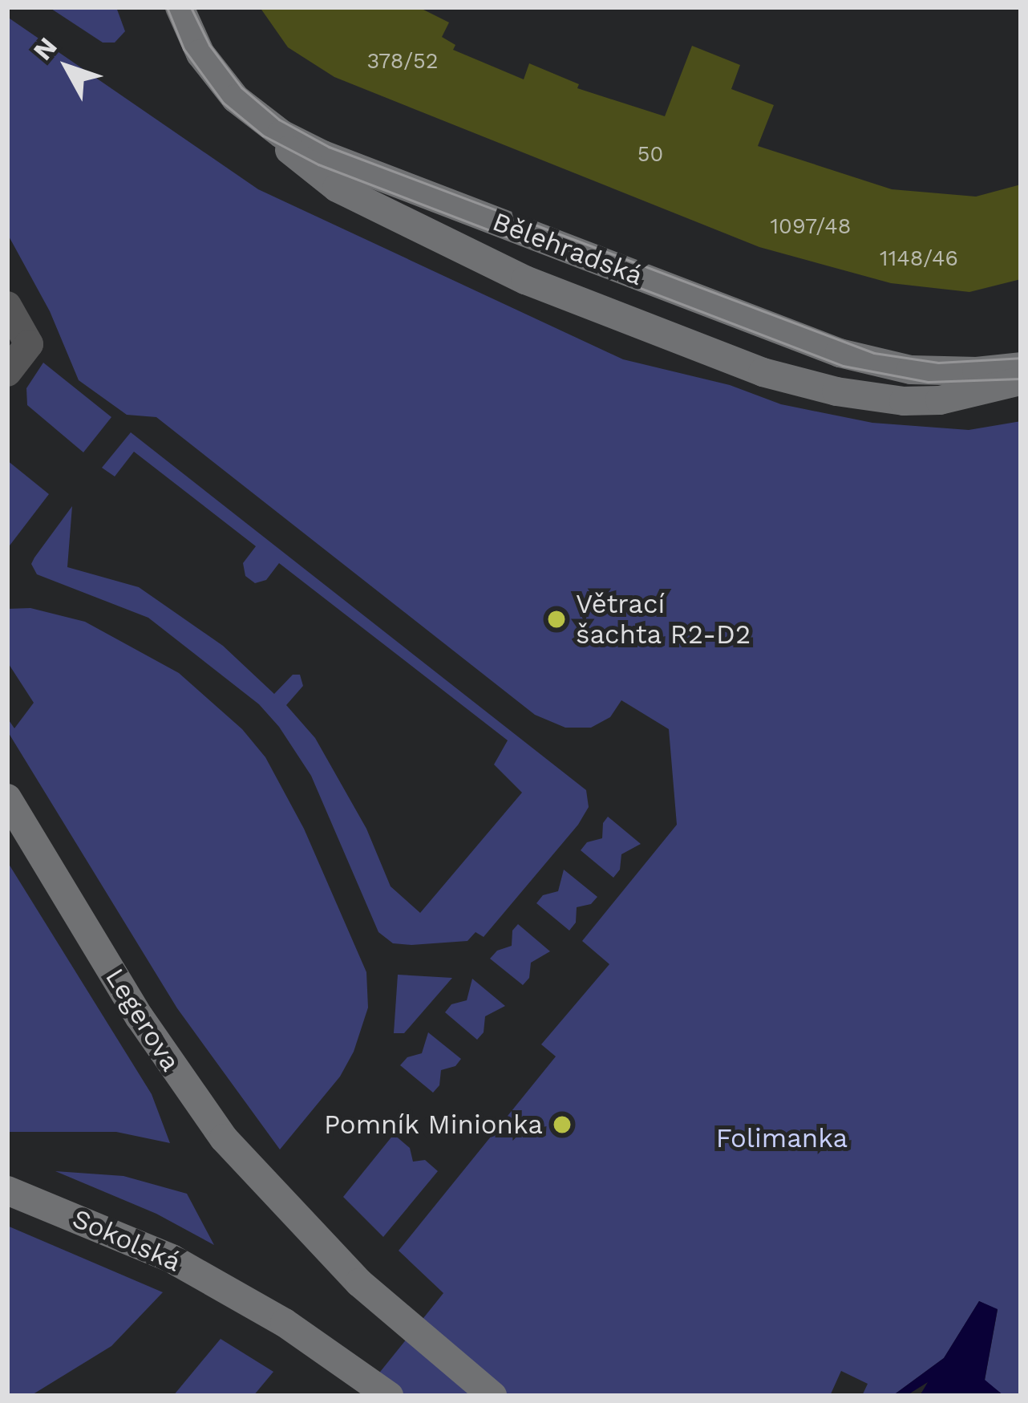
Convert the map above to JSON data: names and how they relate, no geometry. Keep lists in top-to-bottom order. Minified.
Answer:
{"streets":{"street":["Bělehradská","Legerova","Sokolská"]},"parks":["Folimanka"],"places":["Větrací šachta R2-D2","Pomník Minionka"],"house_numbers":["378/52","50","1097/48","1148/46"],"north":"top left"}
